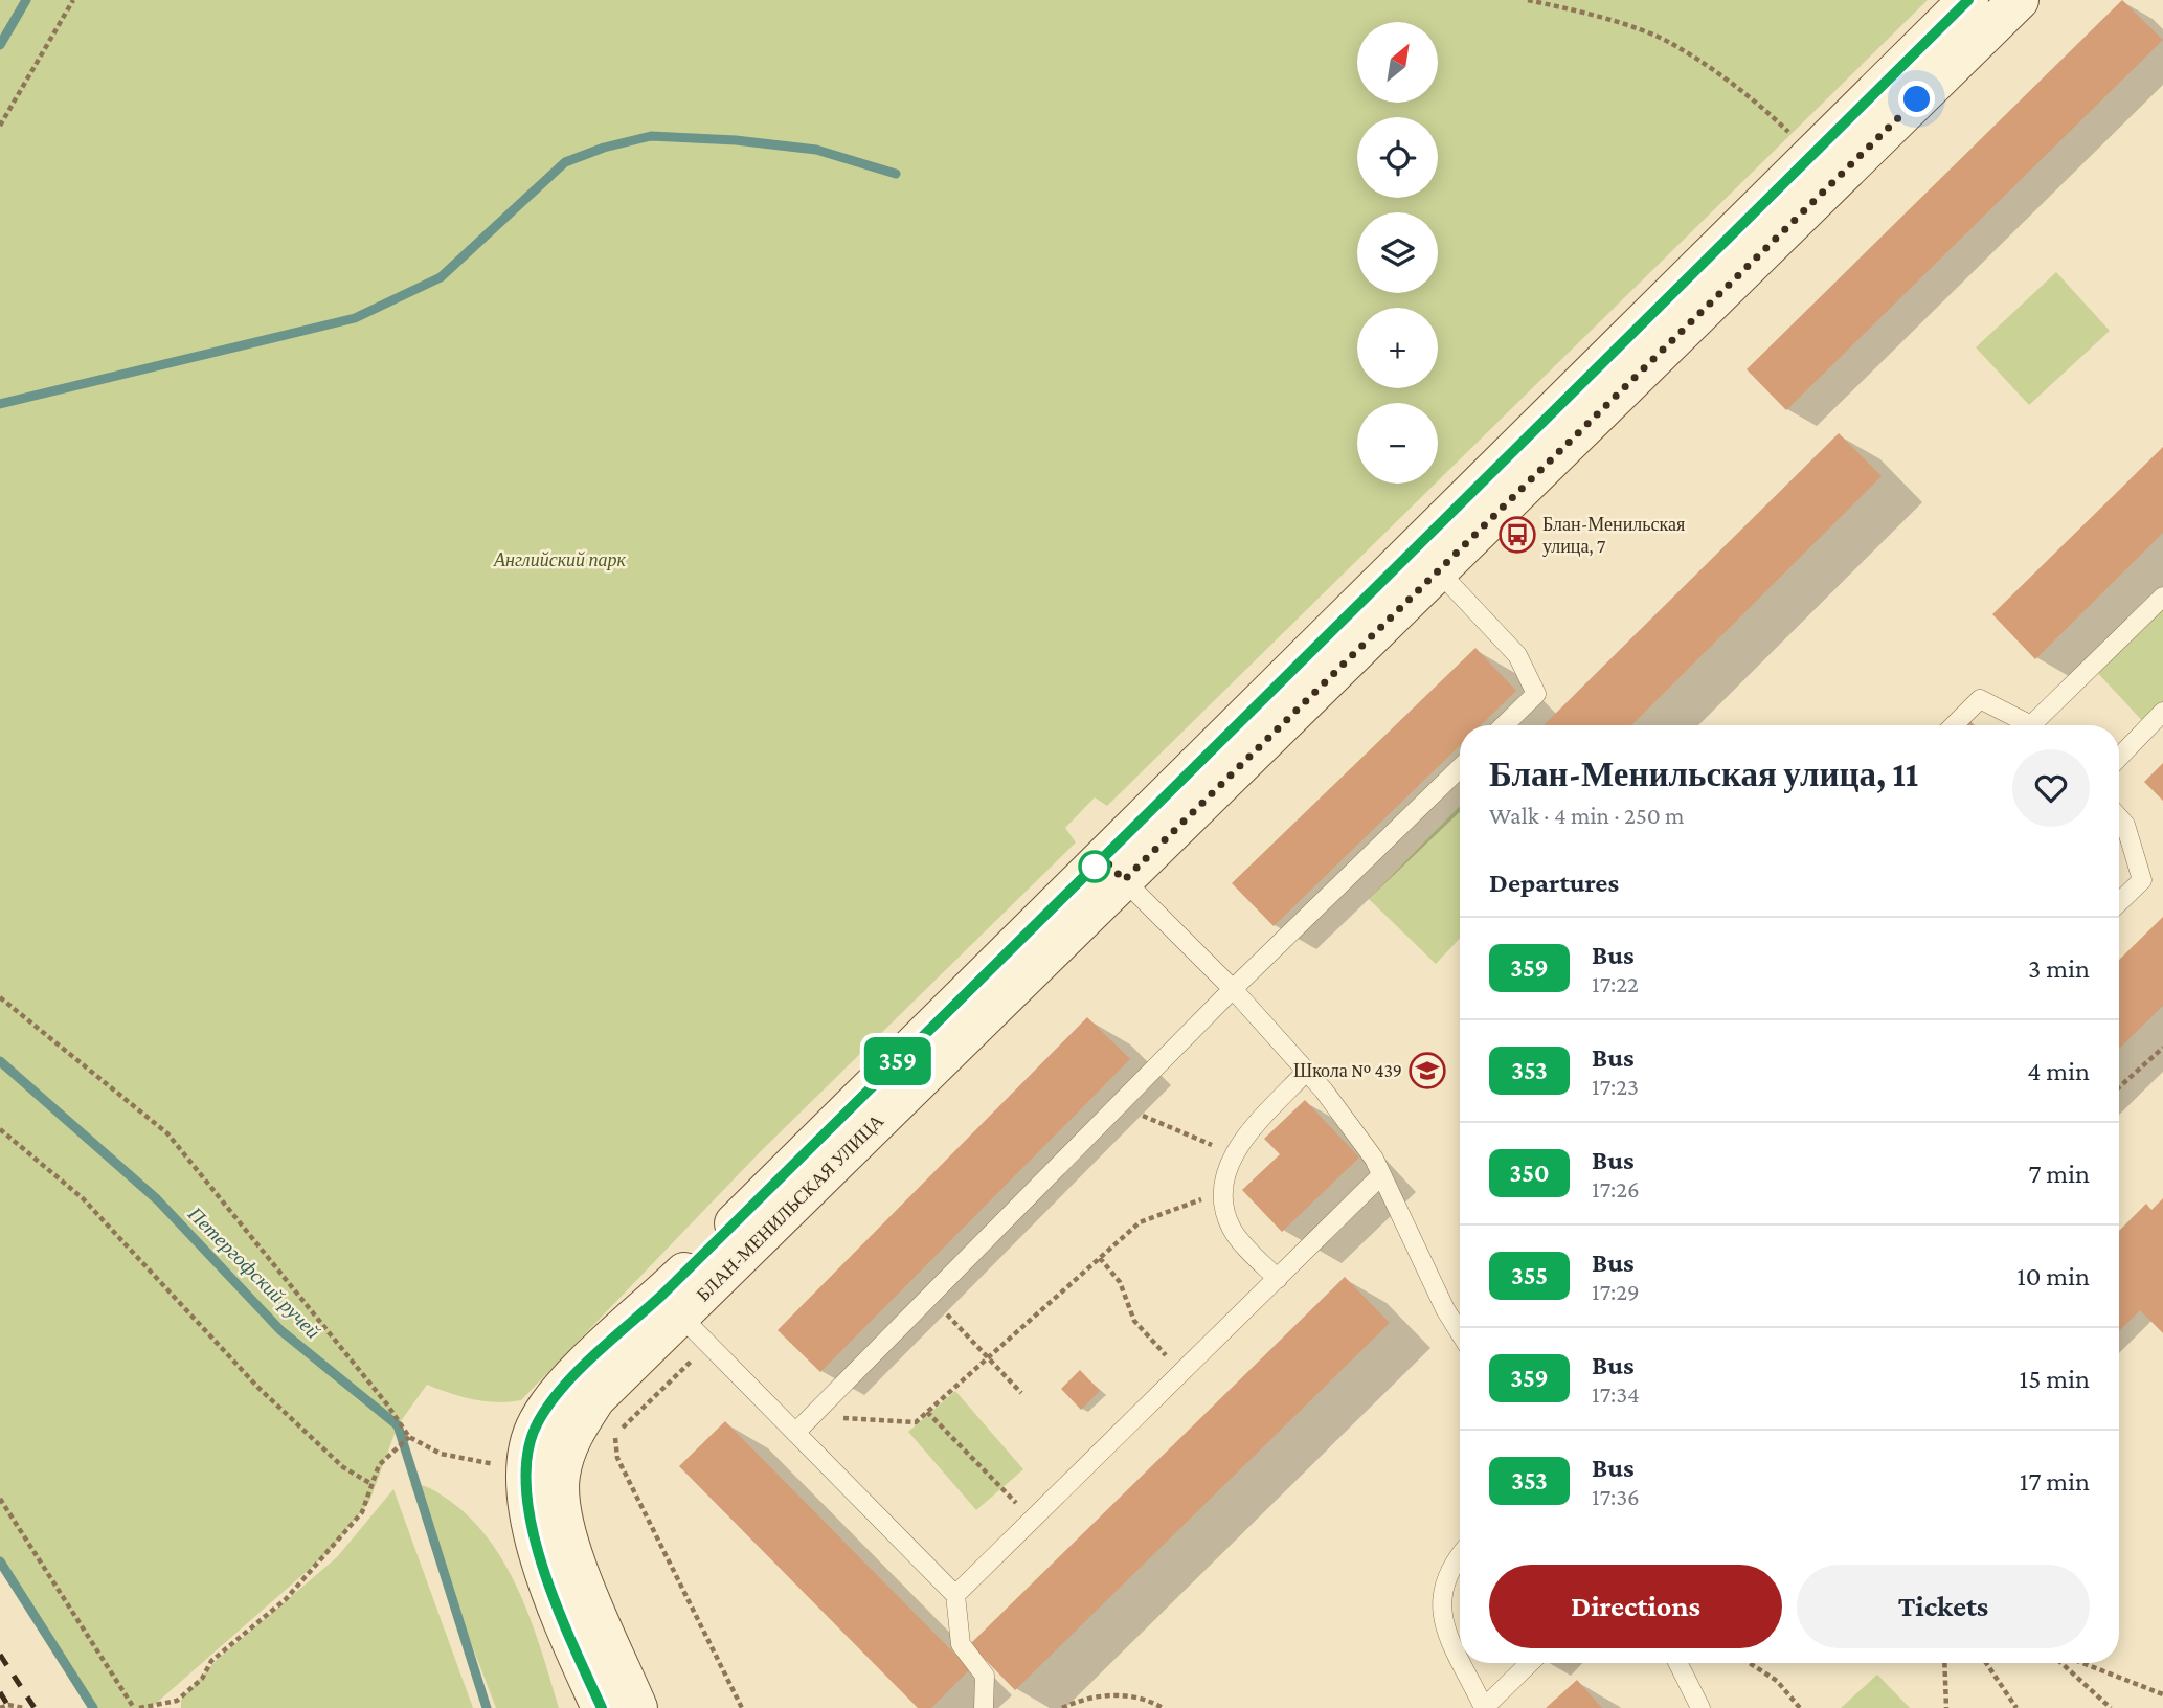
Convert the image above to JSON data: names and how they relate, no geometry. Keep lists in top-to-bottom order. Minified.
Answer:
{"streets":{"street":["БЛАН-МЕНИЛЬСКАЯ УЛИЦА"]},"water":["Петергофский ручей"],"parks":["Английский парк"],"places":{"bus stop":["Блан-Менильская улица, 7"],"school or university":["Школа № 439"]},"lines":["bus line 359"],"north":"top right","page":{"on_map":"359","map_buttons":["+","−"],"heading":[["Блан-Менильская улица, 11","Walk · 4 min · 250 m"],"Departures"],"list":[{"mark":"359","name":"Bus","note":"17:22","value":"3 min"},{"mark":"353","name":"Bus","note":"17:23","value":"4 min"},{"mark":"350","name":"Bus","note":"17:26","value":"7 min"},{"mark":"355","name":"Bus","note":"17:29","value":"10 min"},{"mark":"359","name":"Bus","note":"17:34","value":"15 min"},{"mark":"353","name":"Bus","note":"17:36","value":"17 min"}],"buttons":["Directions","Tickets"]}}
